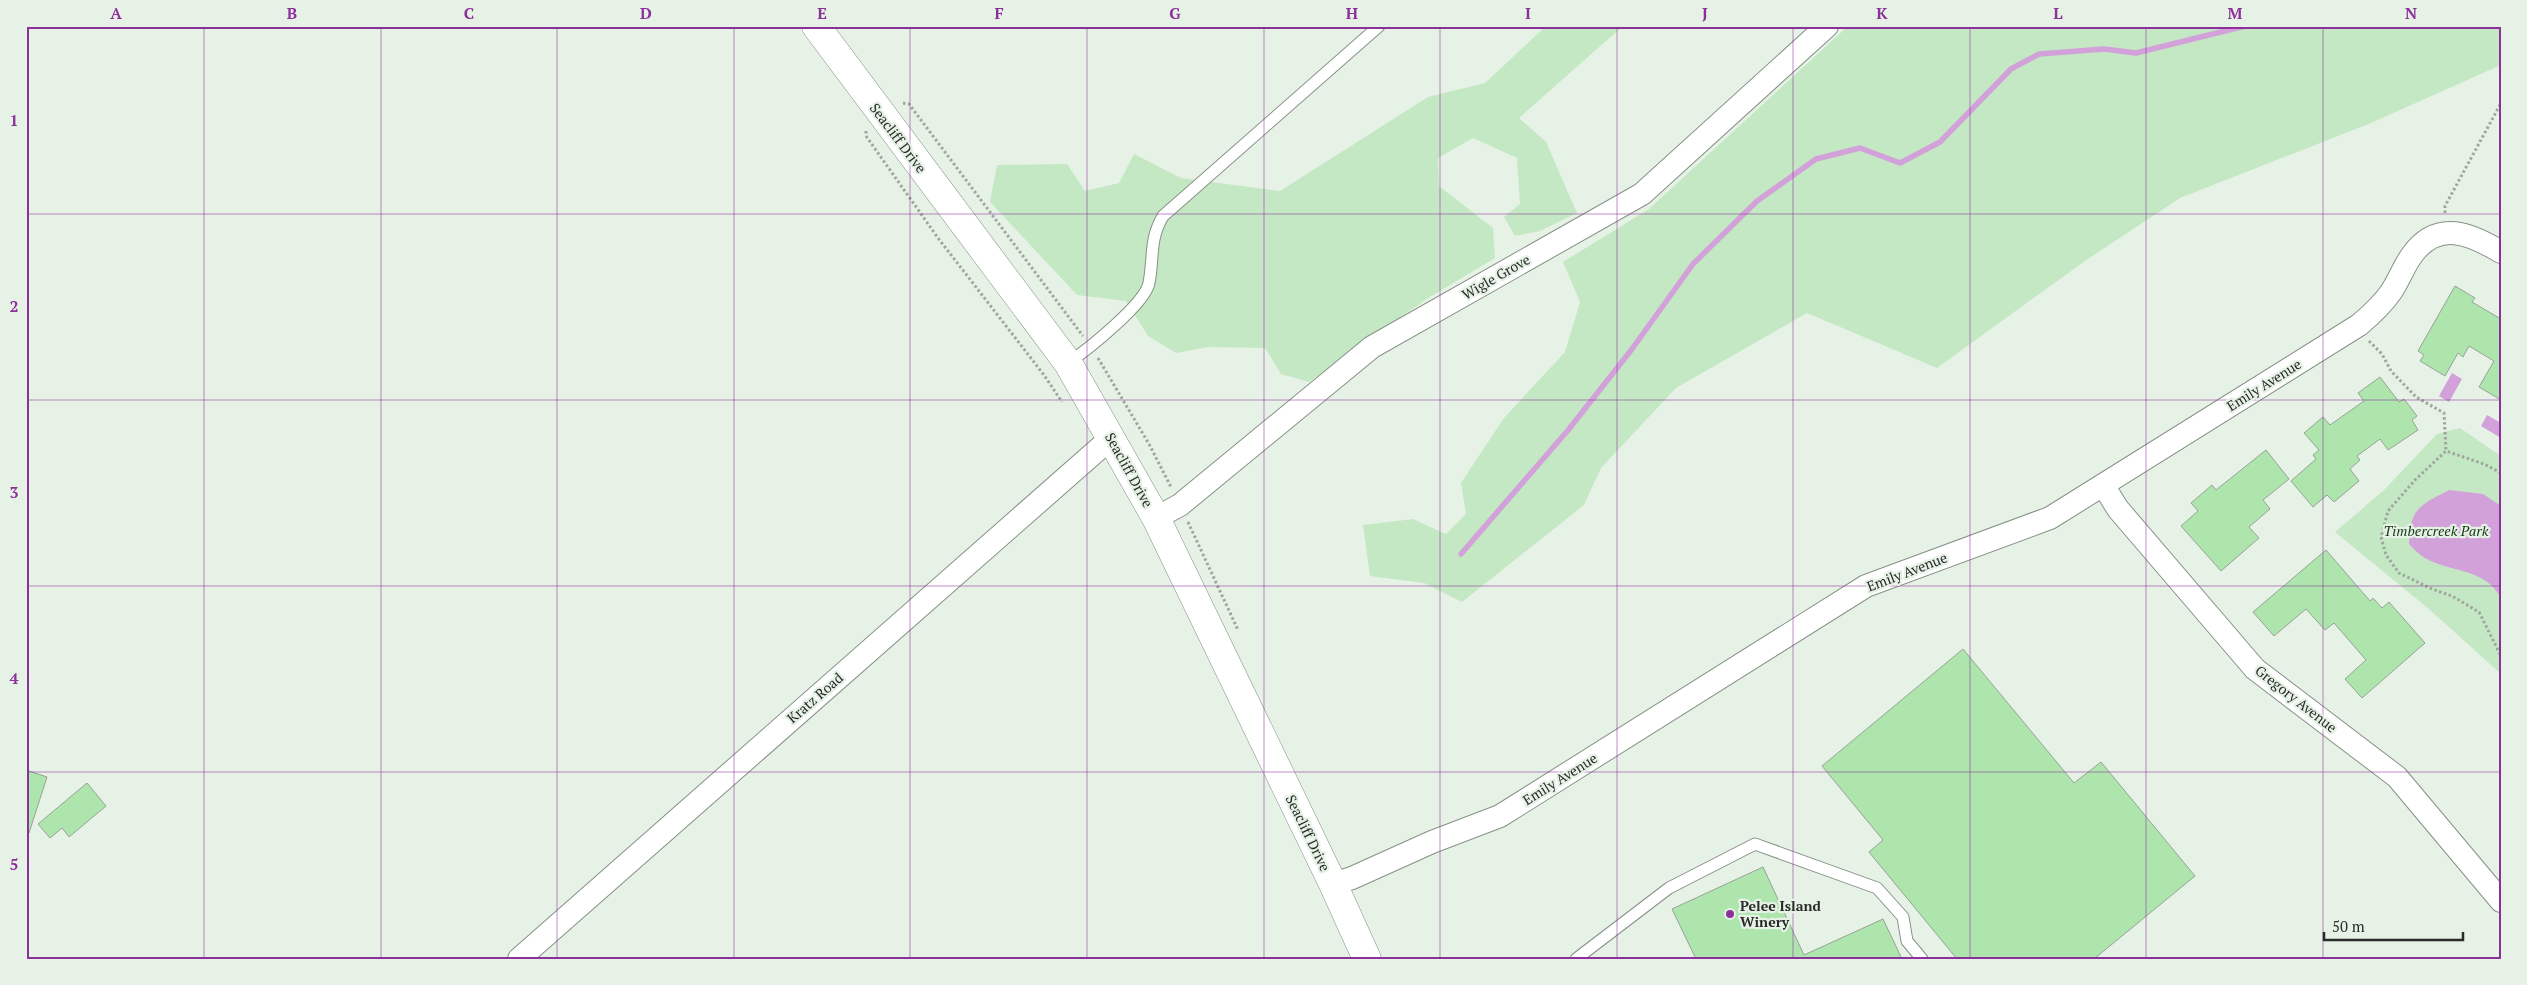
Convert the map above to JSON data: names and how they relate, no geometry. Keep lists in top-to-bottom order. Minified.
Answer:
{"streets":{"main road":["Seacliff Drive"],"street":["Wigle Grove","Emily Avenue","Kratz Road","Gregory Avenue"]},"crossings":[["Seacliff Drive","Wigle Grove"],["Seacliff Drive","Emily Avenue"],["Seacliff Drive","Kratz Road"],["Emily Avenue","Gregory Avenue"]],"parks":["Timbercreek Park"],"places":["Pelee Island Winery"],"scale_bar":"50 m","grid":{"columns":["A","B","C","D","E","F","G","H","I","J","K","L","M","N"],"rows":["1","2","3","4","5"]}}
